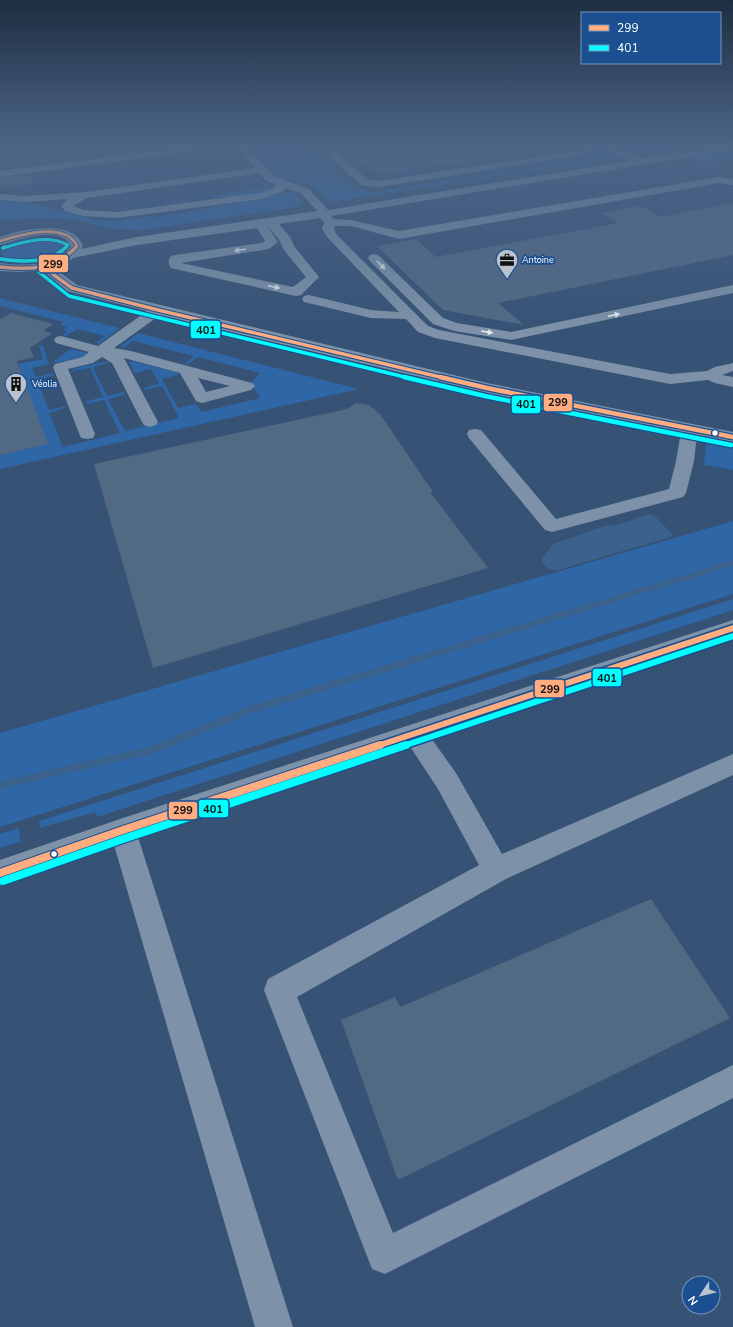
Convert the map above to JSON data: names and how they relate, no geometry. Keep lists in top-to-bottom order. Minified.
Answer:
{"places":{"office":["Antoine"],"building":["Véolia"]},"lines":["transit line 299","transit line 401"],"legend":["299","401"],"north":"bottom left"}
